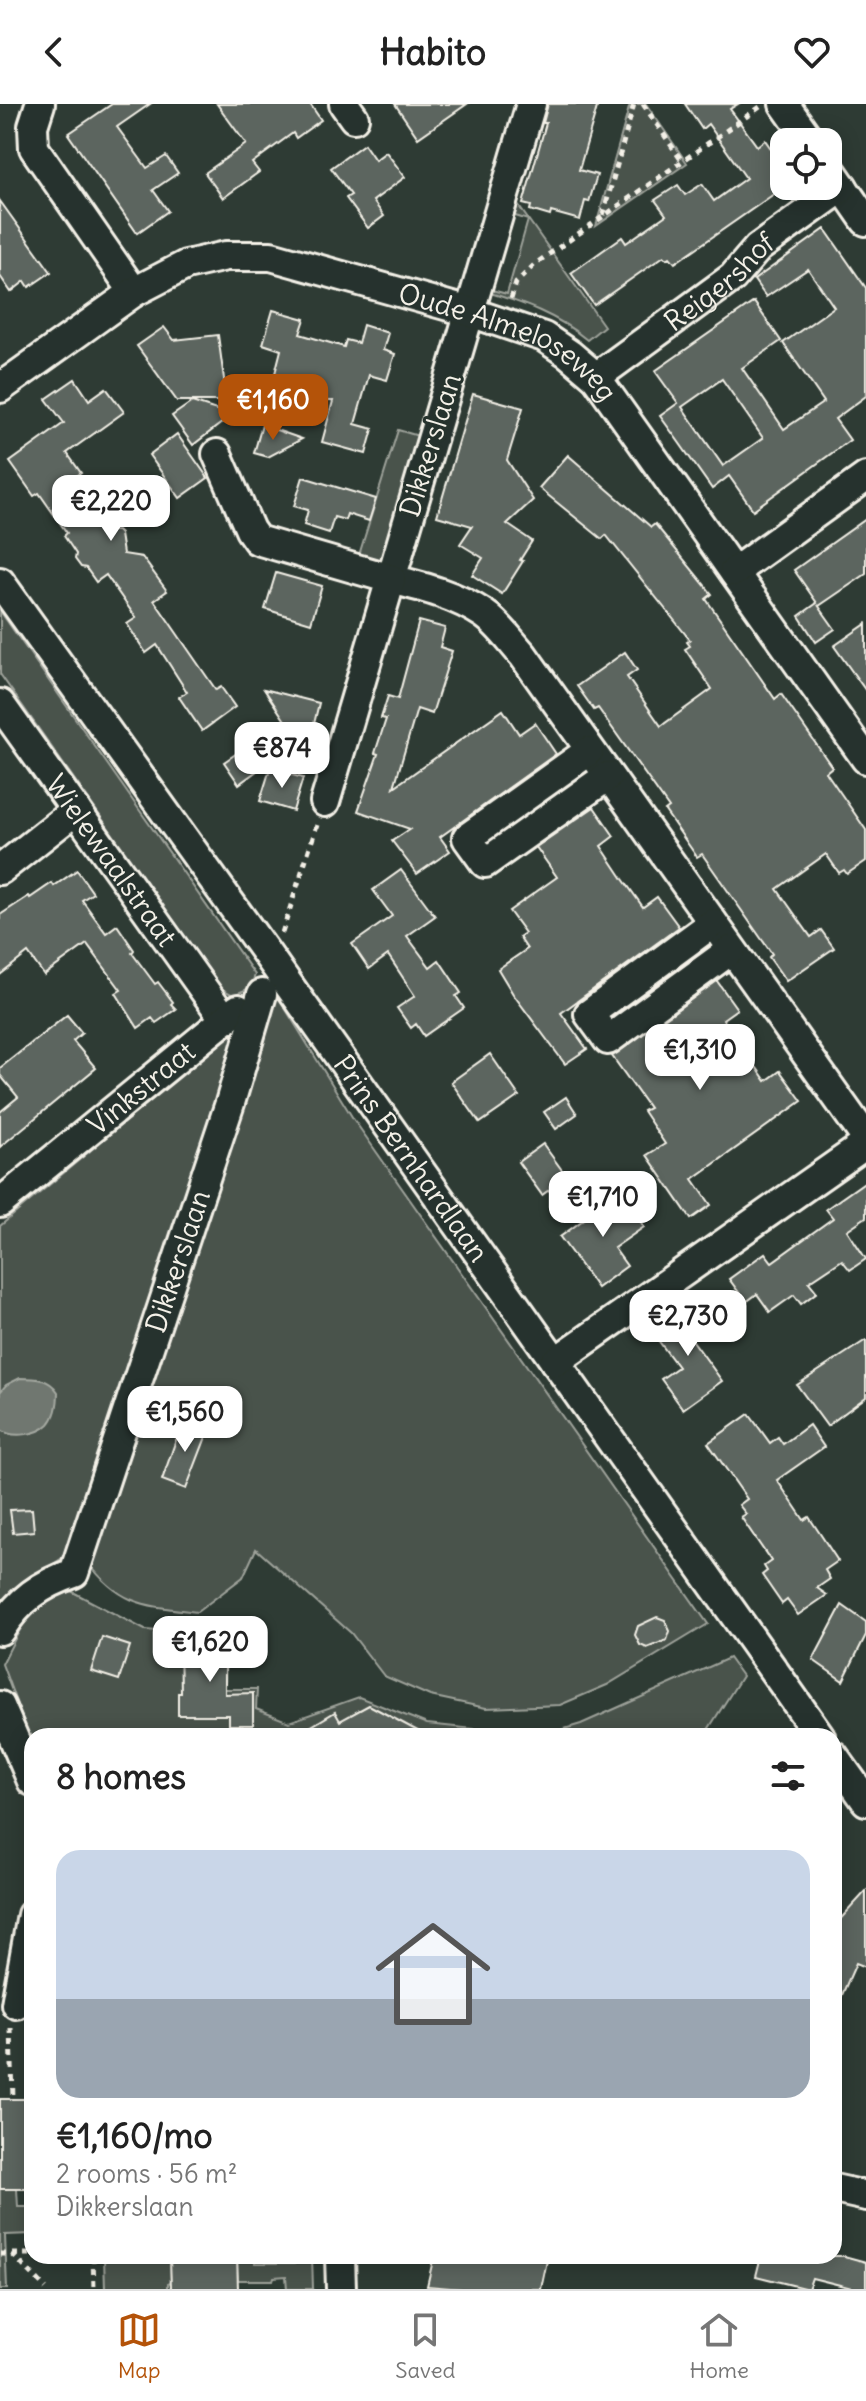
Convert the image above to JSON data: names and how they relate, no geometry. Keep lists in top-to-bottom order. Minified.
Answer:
{"streets":{"street":["Reigershof","Oude Almeloseweg","Dikkerslaan","Wielewaalstraat","Vinkstraat","Prins Bernhardlaan"]},"crossings":[["Reigershof","Oude Almeloseweg"],["Oude Almeloseweg","Dikkerslaan"],["Dikkerslaan","Vinkstraat"],["Dikkerslaan","Prins Bernhardlaan"],["Wielewaalstraat","Vinkstraat"],["Vinkstraat","Prins Bernhardlaan"]],"page":{"header":"Habito","price":["€1,160","€2,220","€874","€1,310","€1,710","€2,730","€1,560","€1,620"],"heading":"8 homes","list":[{"name":"€1,160/mo","note":"2 rooms · 56 m² · Dikkerslaan"}],"tabs":["Map","Saved","Home"]}}
